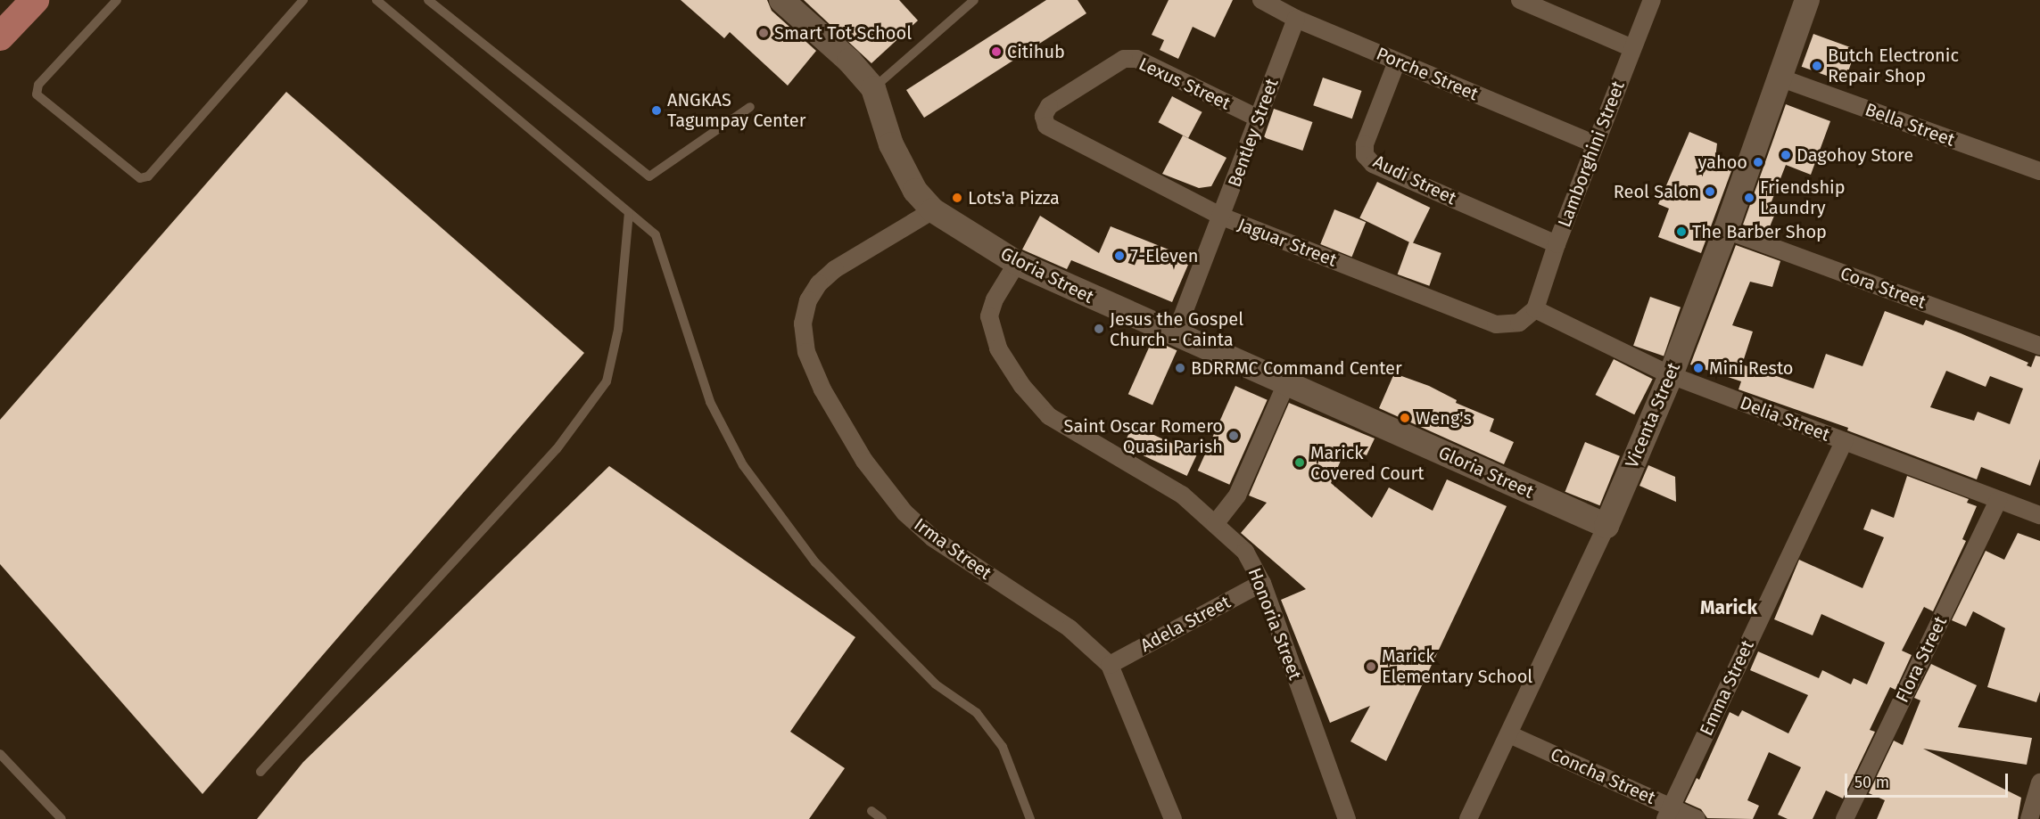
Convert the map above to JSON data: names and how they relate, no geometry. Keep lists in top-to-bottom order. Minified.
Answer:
{"streets":{"street":["Porche Street","Lexus Street","Bella Street","Bentley Street","Lamborghini Street","Audi Street","Jaguar Street","Gloria Street","Cora Street","Vicenta Street","Delia Street","Irma Street","Adela Street","Honoria Street","Flora Street","Emma Street","Concha Street"]},"crossings":[["Porche Street","Bentley Street"],["Porche Street","Lamborghini Street"],["Porche Street","Audi Street"],["Lexus Street","Bentley Street"],["Lexus Street","Jaguar Street"],["Bella Street","Vicenta Street"],["Bentley Street","Jaguar Street"],["Bentley Street","Gloria Street"],["Lamborghini Street","Audi Street"],["Lamborghini Street","Jaguar Street"],["Lamborghini Street","Delia Street"],["Jaguar Street","Delia Street"],["Gloria Street","Vicenta Street"],["Gloria Street","Irma Street"],["Gloria Street","Honoria Street"],["Cora Street","Vicenta Street"],["Vicenta Street","Delia Street"],["Vicenta Street","Concha Street"],["Delia Street","Flora Street"],["Delia Street","Emma Street"],["Irma Street","Adela Street"],["Adela Street","Honoria Street"],["Emma Street","Concha Street"]],"districts":["Marick"],"places":["Smart Tot School","Citihub","Butch Electronic Repair Shop","ANGKAS Tagumpay Center","Dagohoy Store","yahoo","Reol Salon","Lots'a Pizza","Friendship Laundry","The Barber Shop","7-Eleven","Jesus the Gospel Church - Cainta","BDRRMC Command Center","Mini Resto","Weng's","Saint Oscar Romero Quasi Parish","Marick Covered Court","Marick Elementary School"],"scale_bar":"50 m"}
